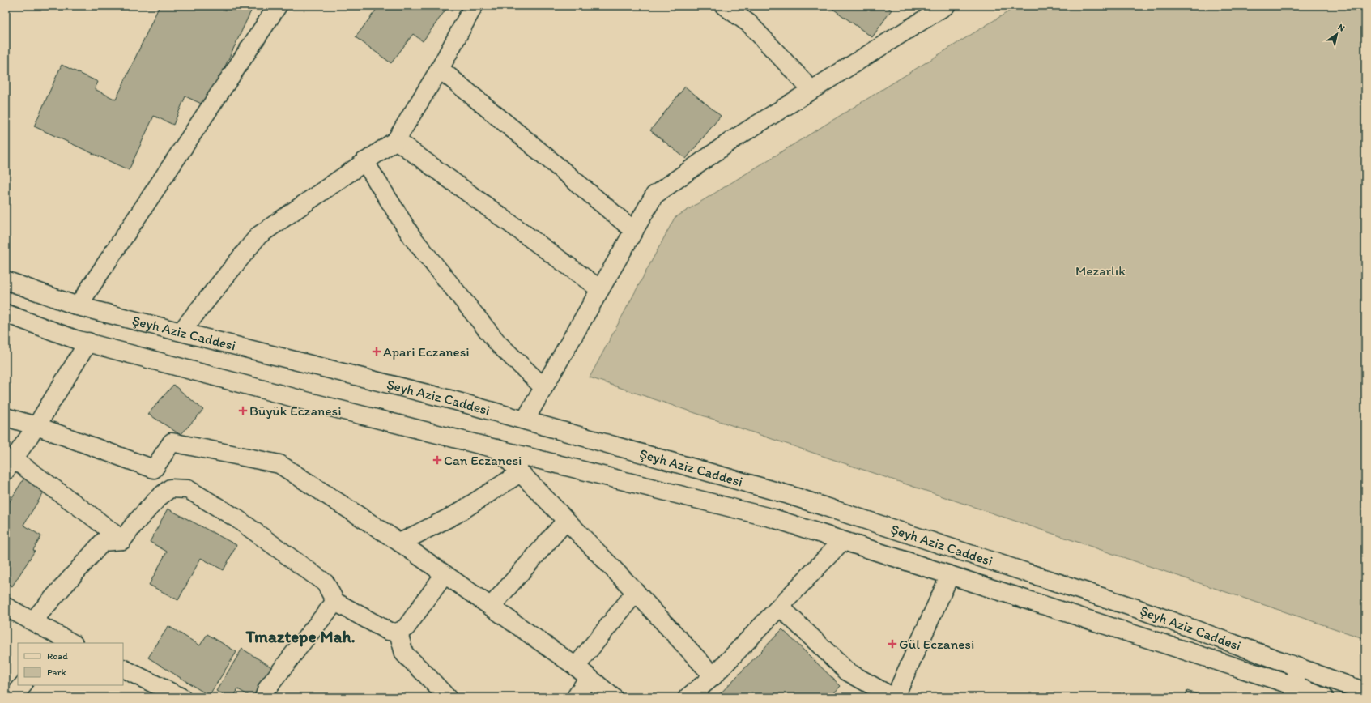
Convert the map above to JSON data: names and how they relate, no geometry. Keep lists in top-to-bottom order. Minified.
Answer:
{"streets":{"street":["Şeyh Aziz Caddesi"]},"districts":["Tınaztepe Mah."],"parks":["Mezarlık"],"places":{"health":["Apari Eczanesi","Büyük Eczanesi","Can Eczanesi","Gül Eczanesi"]},"legend":["Road","Park"],"north":"top right"}
